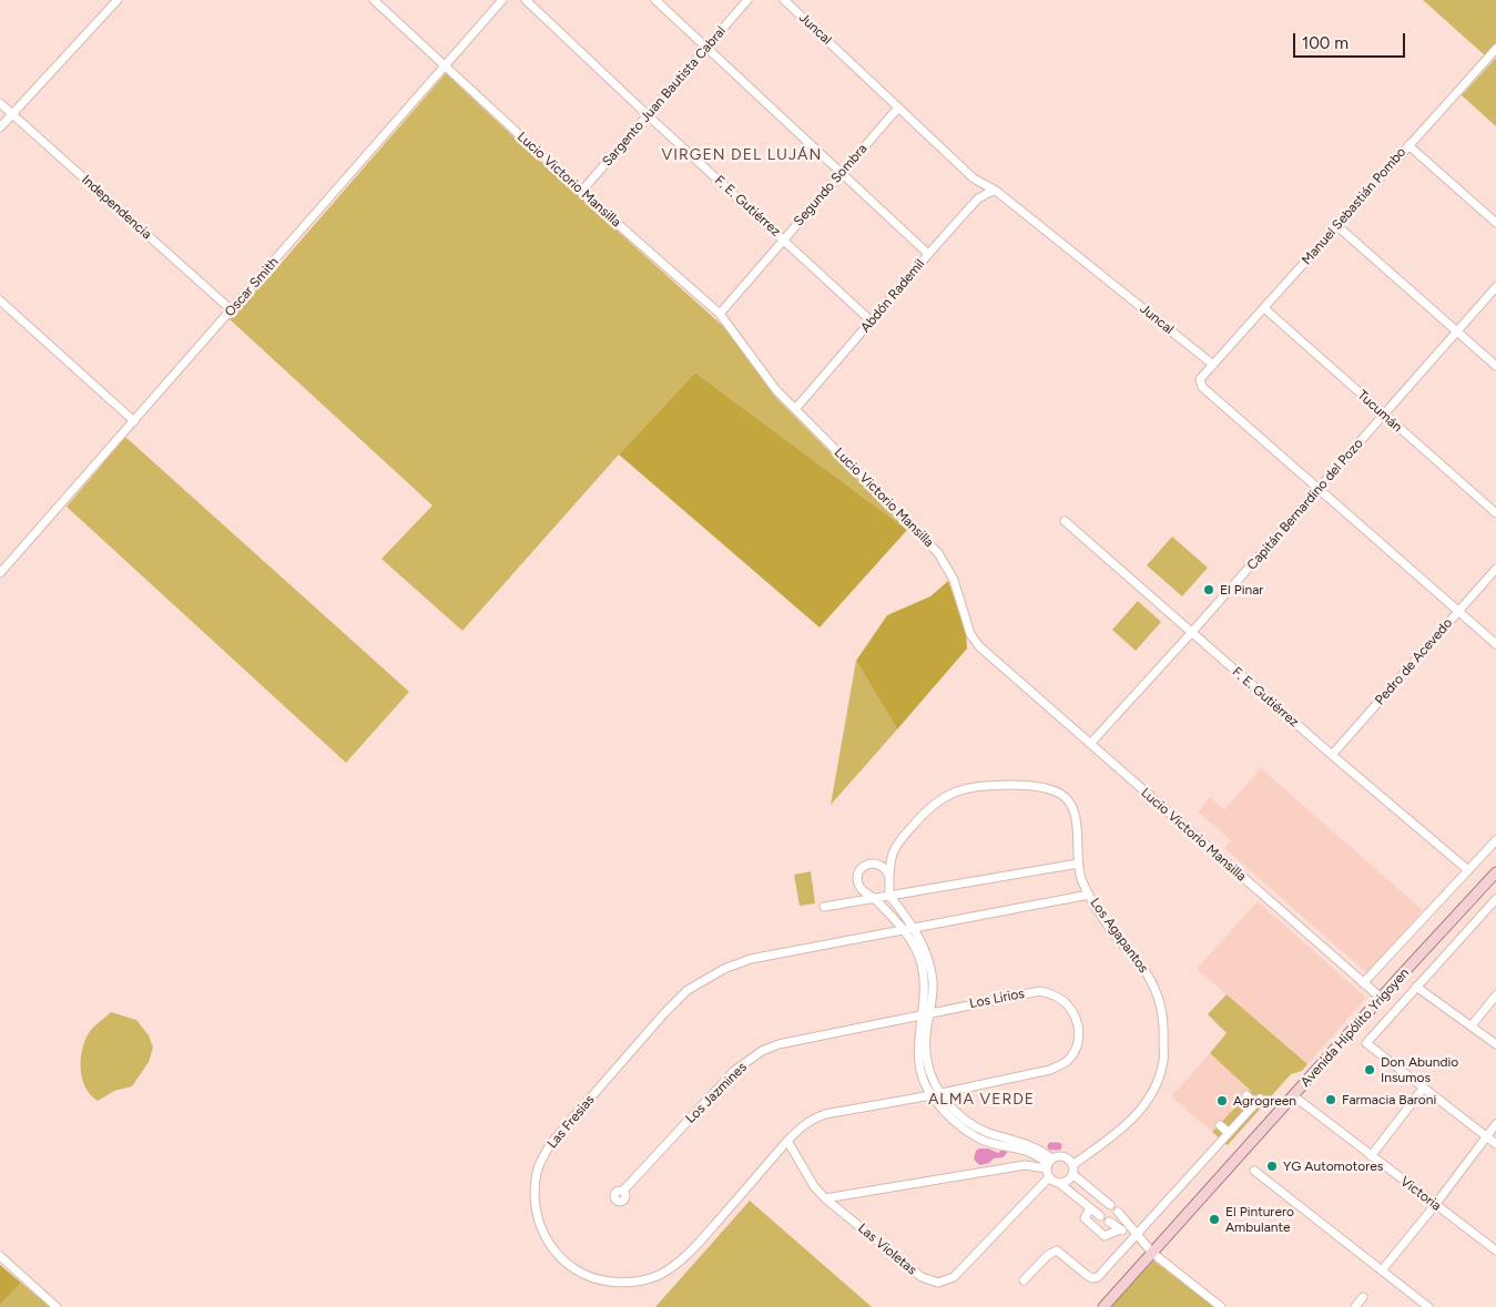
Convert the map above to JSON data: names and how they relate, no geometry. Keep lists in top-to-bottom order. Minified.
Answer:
{"streets":{"main road":["Avenida Hipólito Yrigoyen"],"street":["Juncal","Sargento Juan Bautista Cabral","Lucio Victorio Mansilla","Segundo Sombra","F. E. Gutiérrez","Manuel Sebastián Pombo","Independencia","Oscar Smith","Abdón Rademil","Tucumán","Capitán Bernardino del Pozo","Pedro de Acevedo","Los Agapantos","Los Lirios","Los Jazmines","Las Fresias","Victoria","Las Violetas"]},"crossings":[["Juncal","Segundo Sombra"],["Juncal","Manuel Sebastián Pombo"],["Juncal","Abdón Rademil"],["Sargento Juan Bautista Cabral","Lucio Victorio Mansilla"],["Sargento Juan Bautista Cabral","F. E. Gutiérrez"],["Lucio Victorio Mansilla","Segundo Sombra"],["Lucio Victorio Mansilla","Oscar Smith"],["Lucio Victorio Mansilla","Abdón Rademil"],["Lucio Victorio Mansilla","Capitán Bernardino del Pozo"],["Lucio Victorio Mansilla","Avenida Hipólito Yrigoyen"],["Segundo Sombra","F. E. Gutiérrez"],["F. E. Gutiérrez","Abdón Rademil"],["F. E. Gutiérrez","Capitán Bernardino del Pozo"],["F. E. Gutiérrez","Pedro de Acevedo"],["Manuel Sebastián Pombo","Tucumán"],["Independencia","Oscar Smith"],["Tucumán","Capitán Bernardino del Pozo"],["Los Agapantos","Las Fresias"],["Los Agapantos","Las Violetas"],["Los Lirios","Los Jazmines"],["Los Lirios","Las Fresias"],["Avenida Hipólito Yrigoyen","Victoria"],["Las Fresias","Las Violetas"]],"districts":["VIRGEN DEL LUJÁN","ALMA VERDE"],"places":["El Pinar","Don Abundio Insumos","Farmacia Baroni","Agrogreen","YG Automotores","El Pinturero Ambulante"],"scale_bar":"100 m"}
